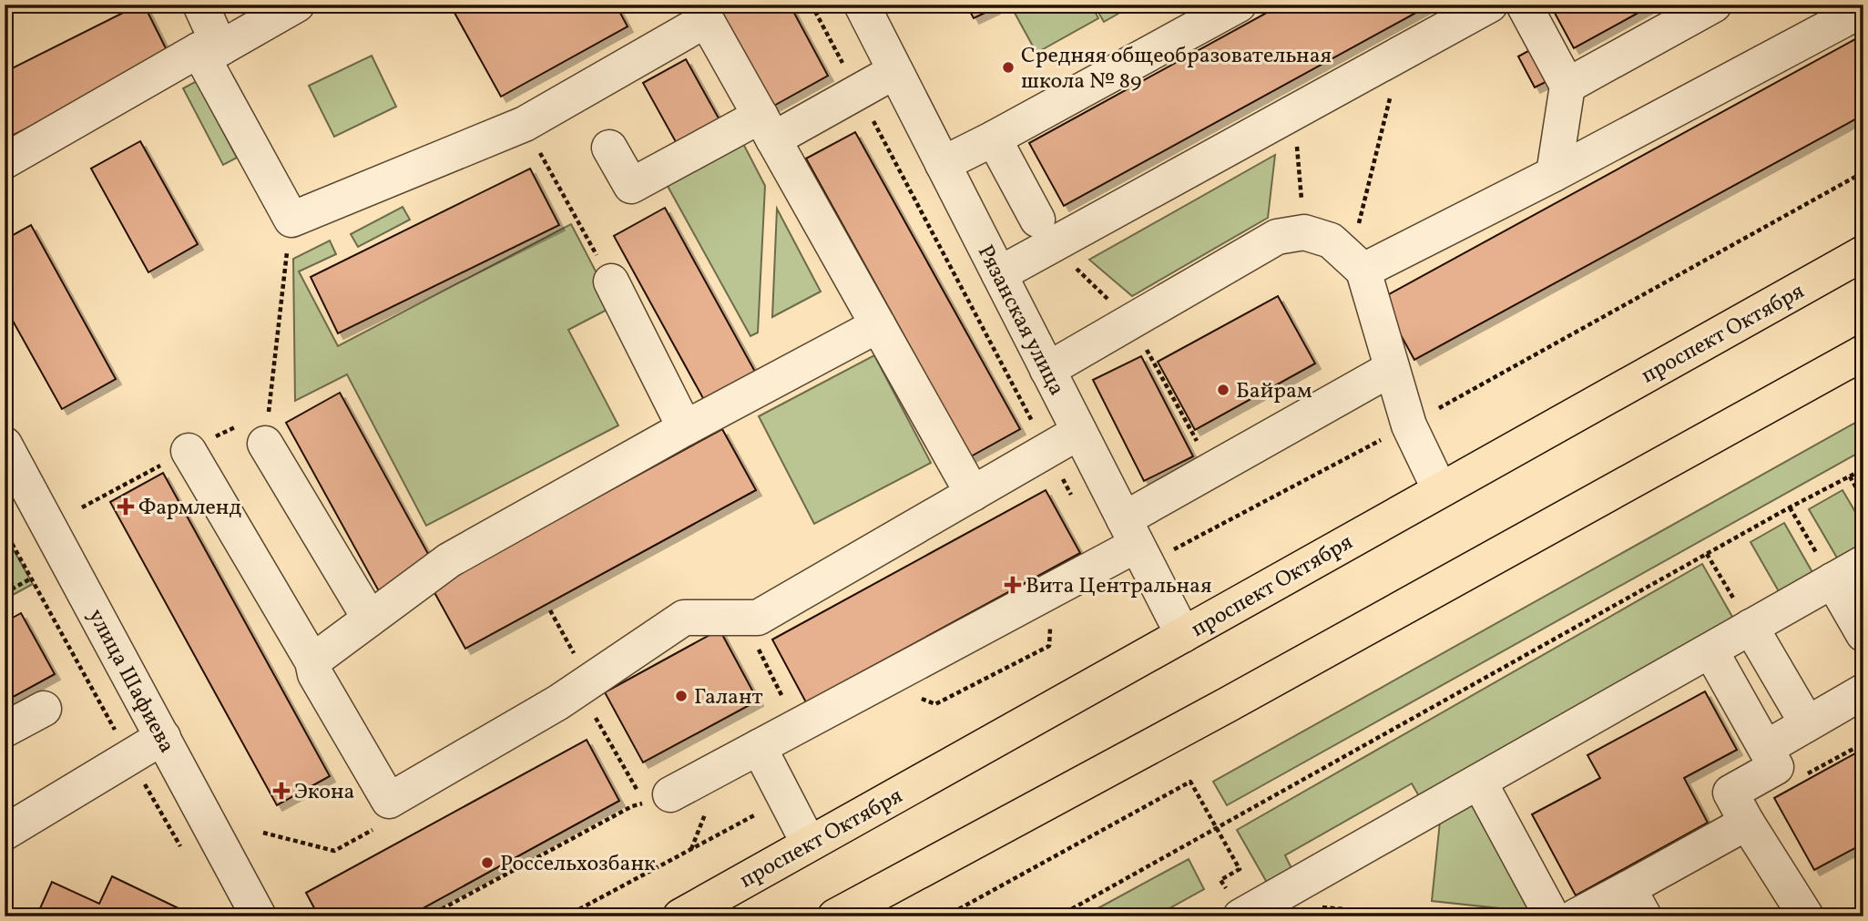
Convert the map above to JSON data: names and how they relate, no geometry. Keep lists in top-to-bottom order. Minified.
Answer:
{"streets":{"main road":["проспект Октября"],"street":["Рязанская улица","улица Шафиева"]},"crossings":[["Рязанская улица","проспект Октября"]],"places":{"other":["Средняя общеобразовательная школа № 89","Байрам","Галант","Россельхозбанк"],"health":["Фармленд","Вита Центральная","Экона"]}}
